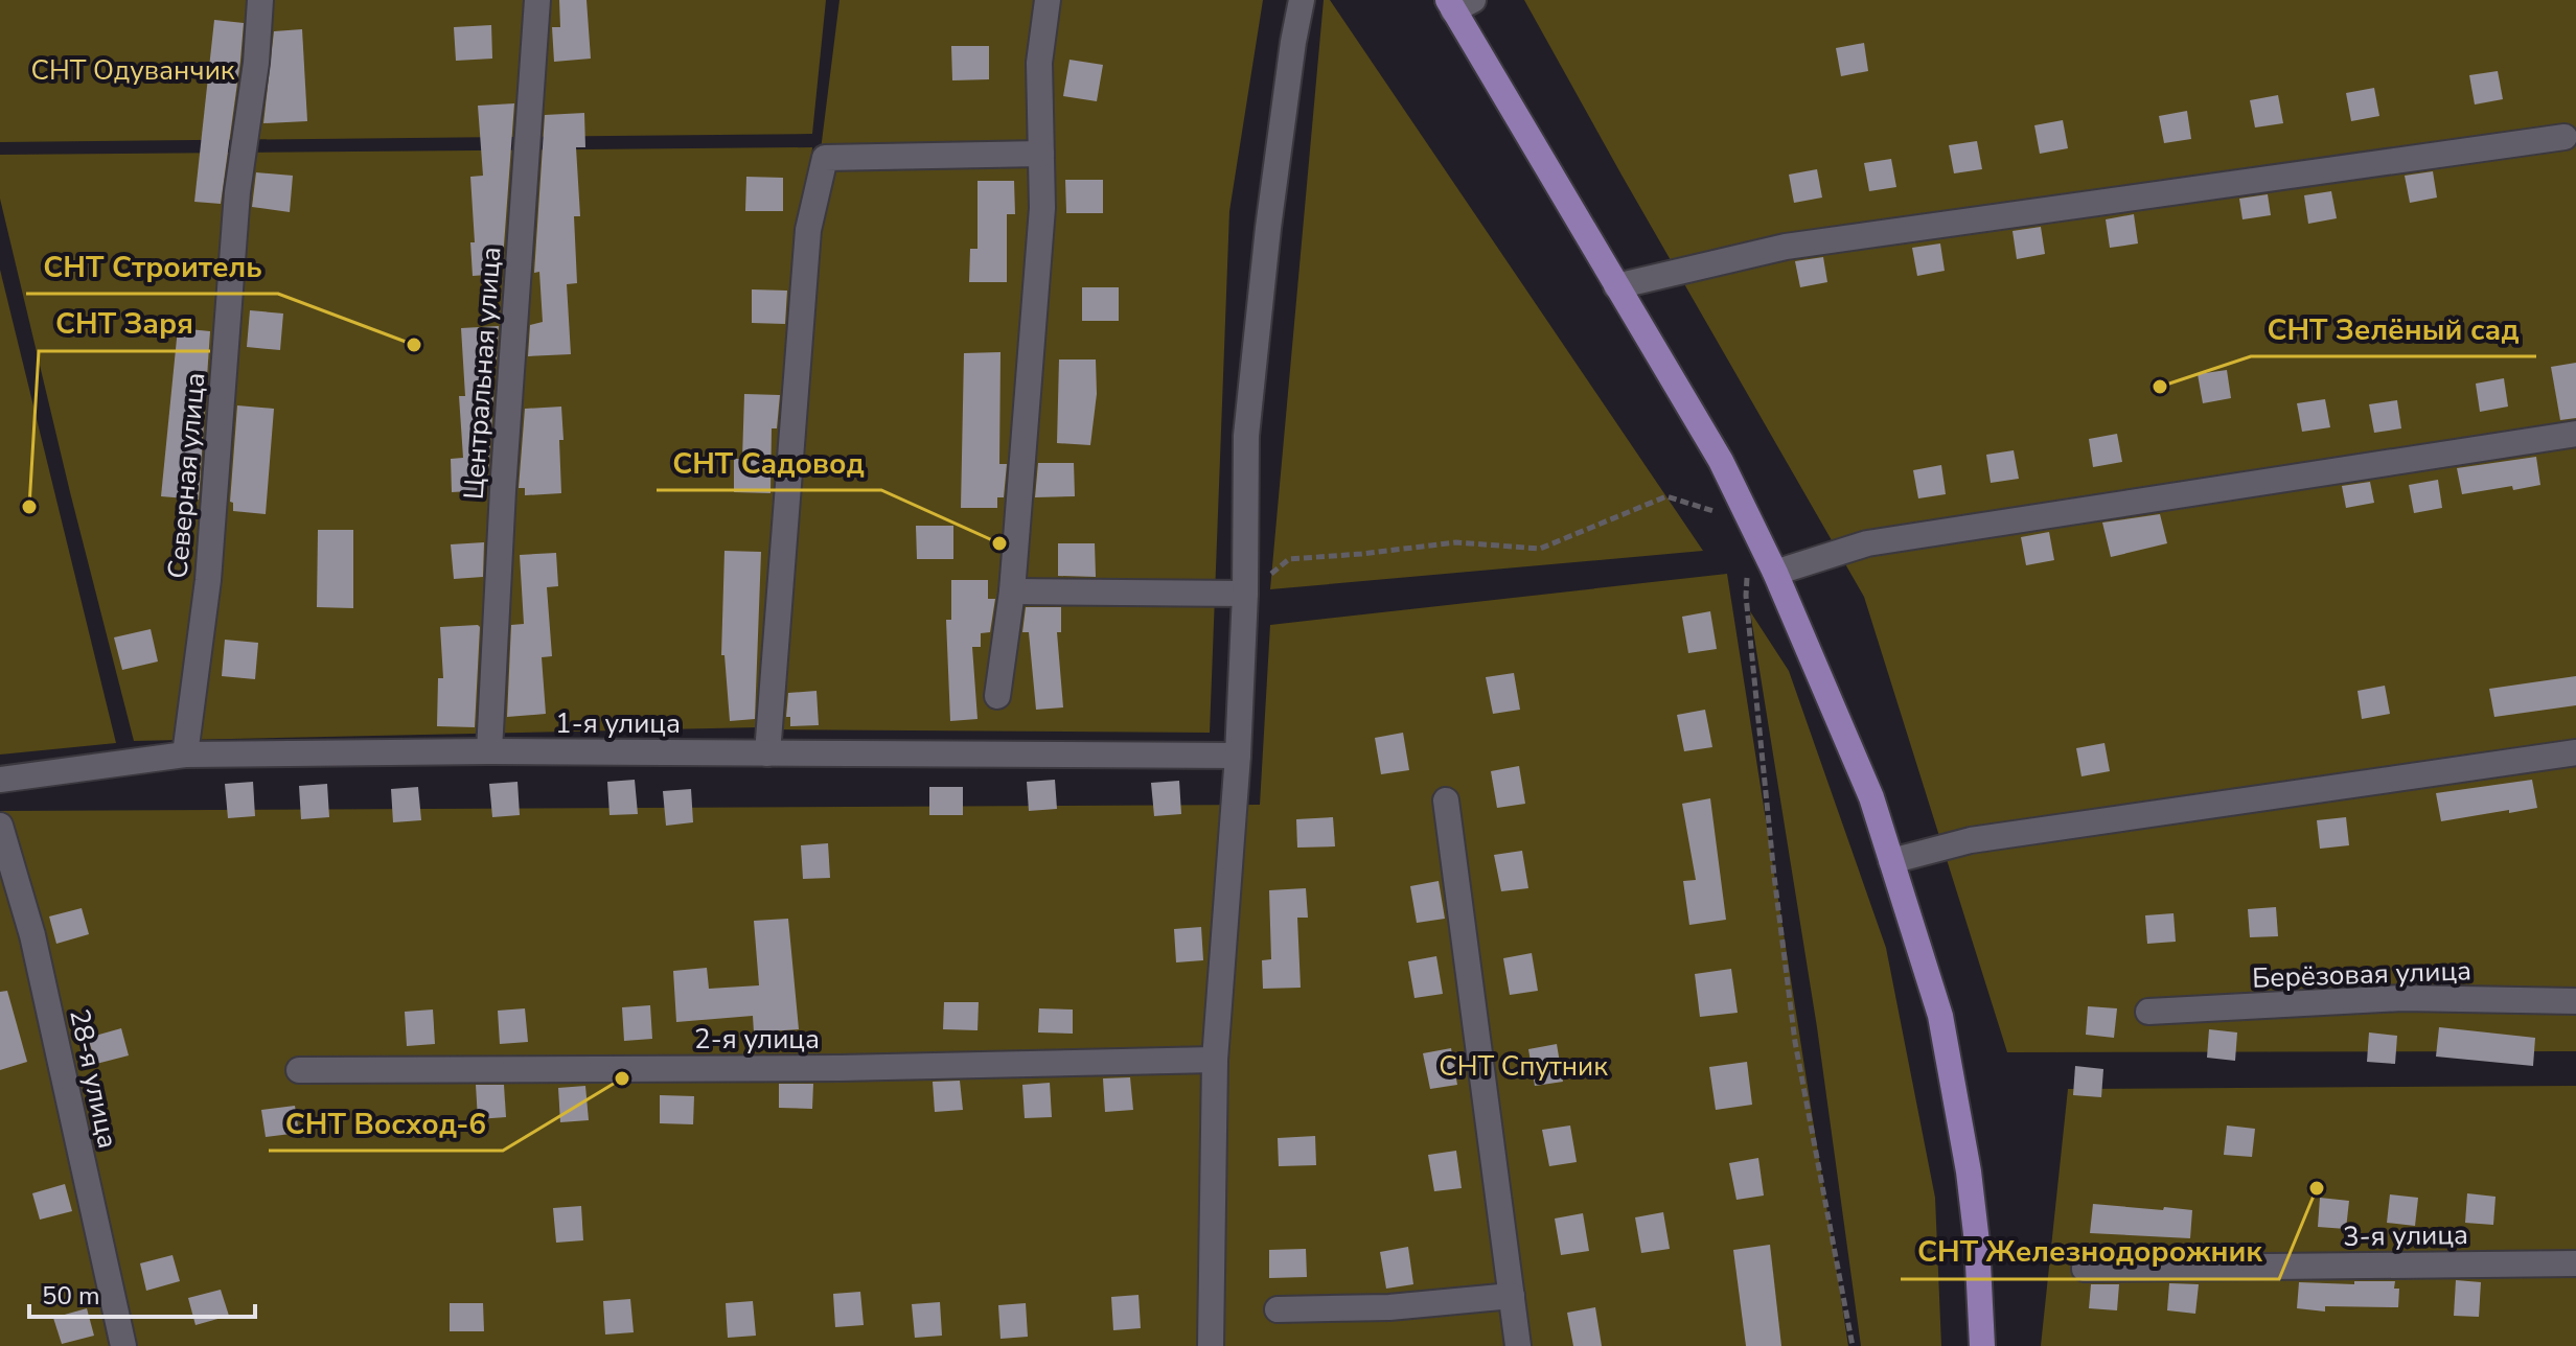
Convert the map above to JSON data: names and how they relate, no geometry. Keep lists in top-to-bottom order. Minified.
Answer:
{"streets":{"street":["Центральная улица","Северная улица","1-я улица","Берёзовая улица","2-я улица","28-я улица","3-я улица"]},"crossings":[["Центральная улица","1-я улица"],["Северная улица","1-я улица"]],"parks":["СНТ Одуванчик","СНТ Спутник"],"places":["СНТ Строитель","СНТ Зелёный сад","СНТ Заря","СНТ Садовод","СНТ Восход-6","СНТ Железнодорожник"],"scale_bar":"50 m"}
